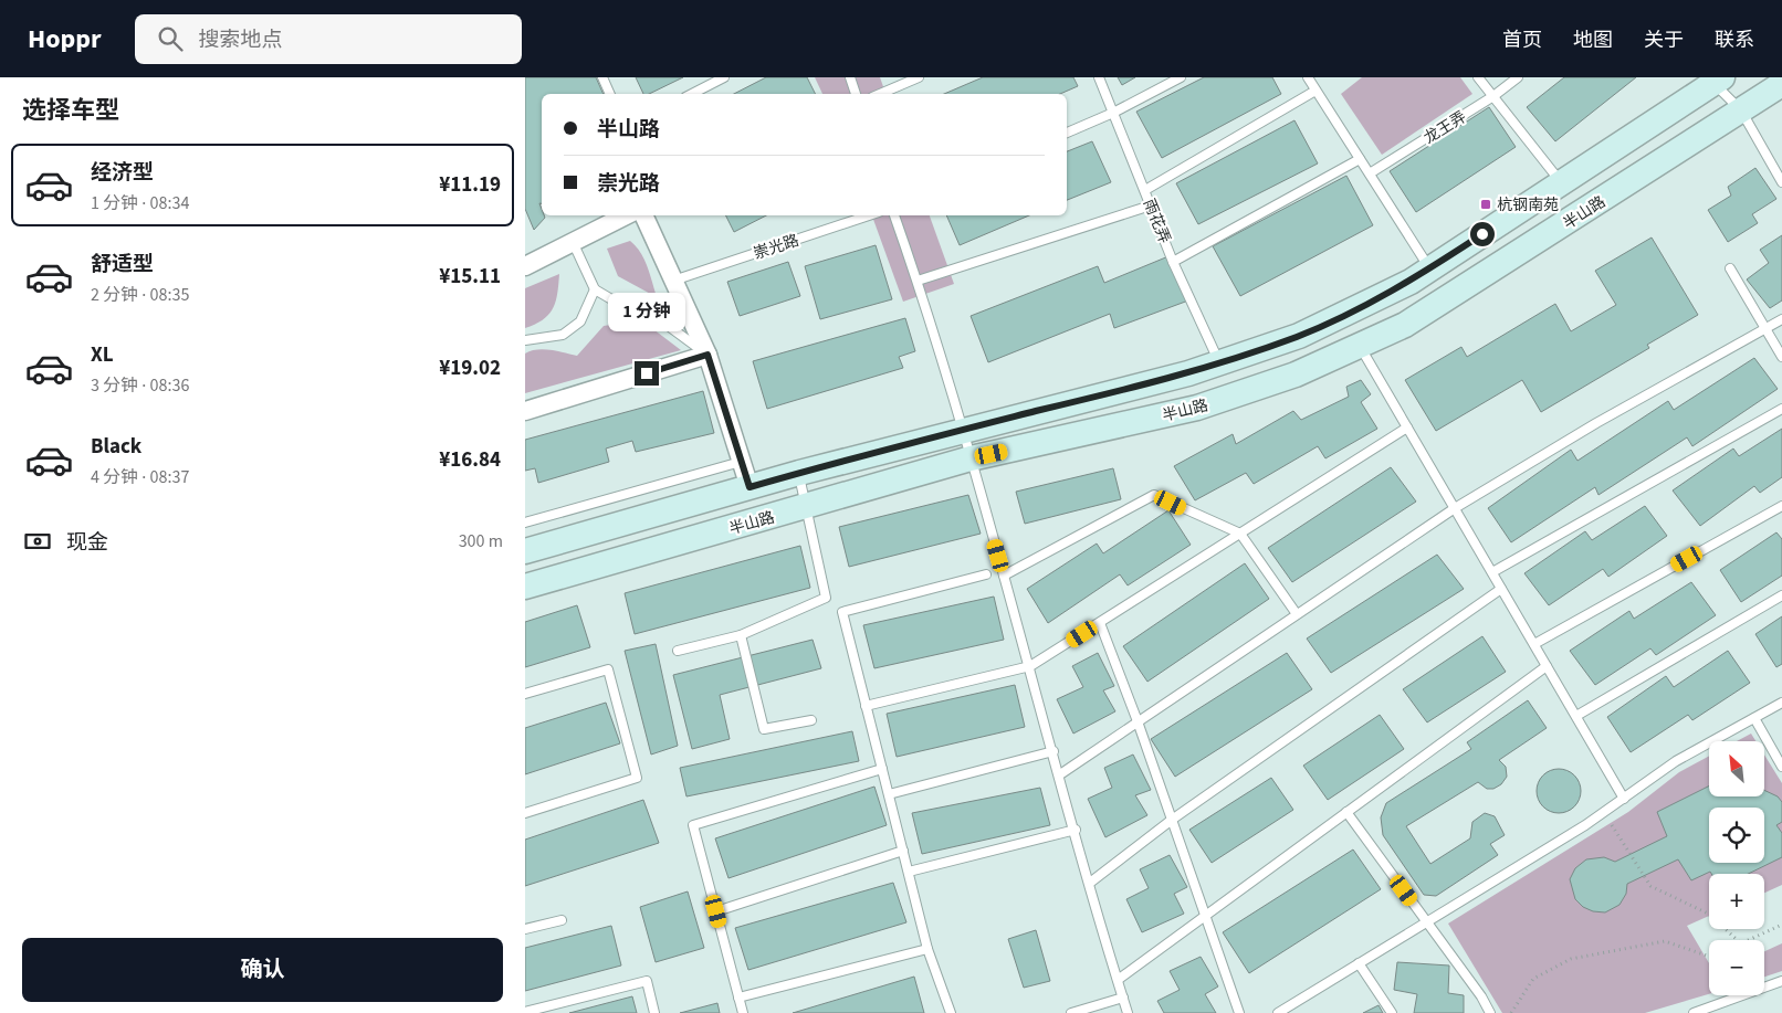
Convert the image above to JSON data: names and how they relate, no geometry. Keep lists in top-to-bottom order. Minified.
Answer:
{"streets":{"main road":["半山路"],"lane":["龙王弄","雨花弄","崇光路"]},"places":{"transit":["杭钢南苑"]},"north":"top left","page":{"header":"Hoppr","search":"搜索地点","nav":["首页","地图","关于","联系"],"heading":"选择车型","banner":["半山路","崇光路"],"list":[{"name":"经济型","note":"1 分钟 · 08:34","value":"¥11.19"},{"name":"舒适型","note":"2 分钟 · 08:35","value":"¥15.11"},{"name":"XL","note":"3 分钟 · 08:36","value":"¥19.02"},{"name":"Black","note":"4 分钟 · 08:37","value":"¥16.84"}],"bubble":"1 分钟","pay":["现金","300 m"],"map_buttons":["+","−"],"buttons":"确认"}}
